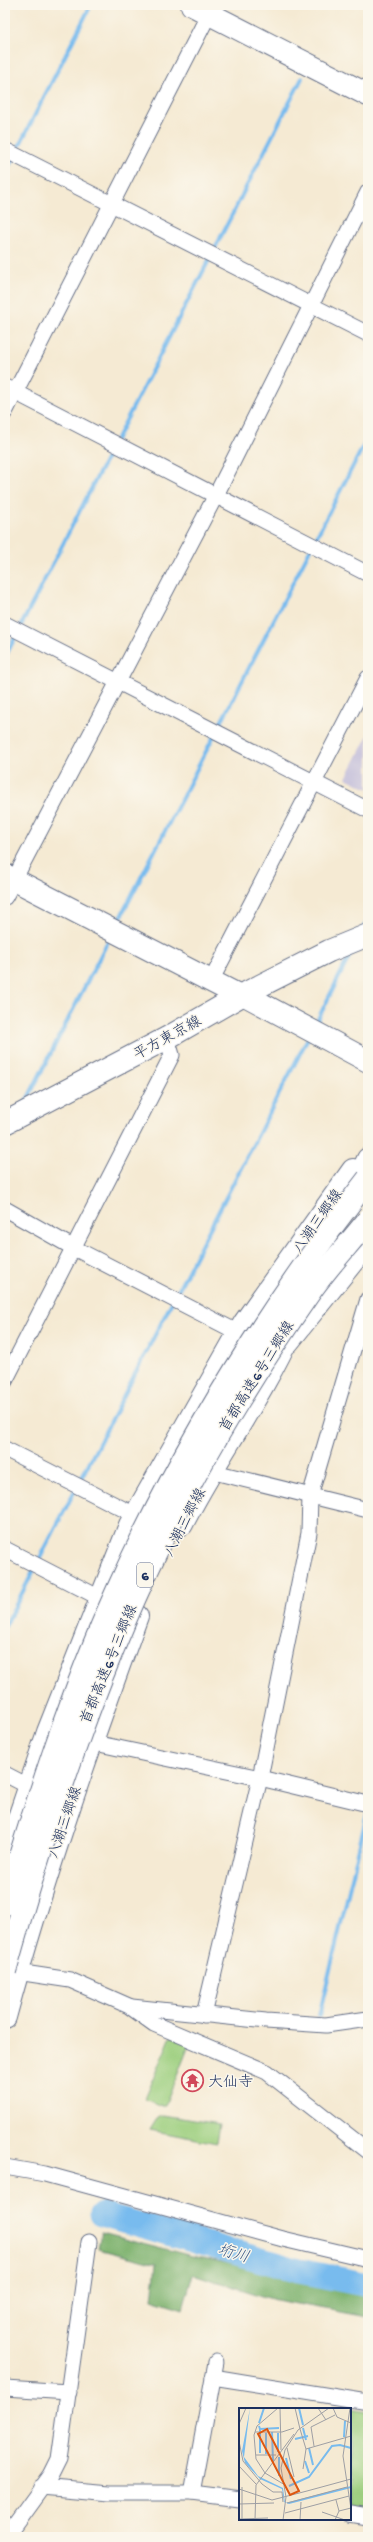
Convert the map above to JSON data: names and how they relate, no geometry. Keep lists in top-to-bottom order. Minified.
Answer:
{"streets":{"main road":["平方東京線","八潮三郷線","首都高速6号三郷線","6"]},"crossings":[["八潮三郷線","首都高速6号三郷線"]],"water":["垳川"],"places":{"temple":["大仙寺"]}}
